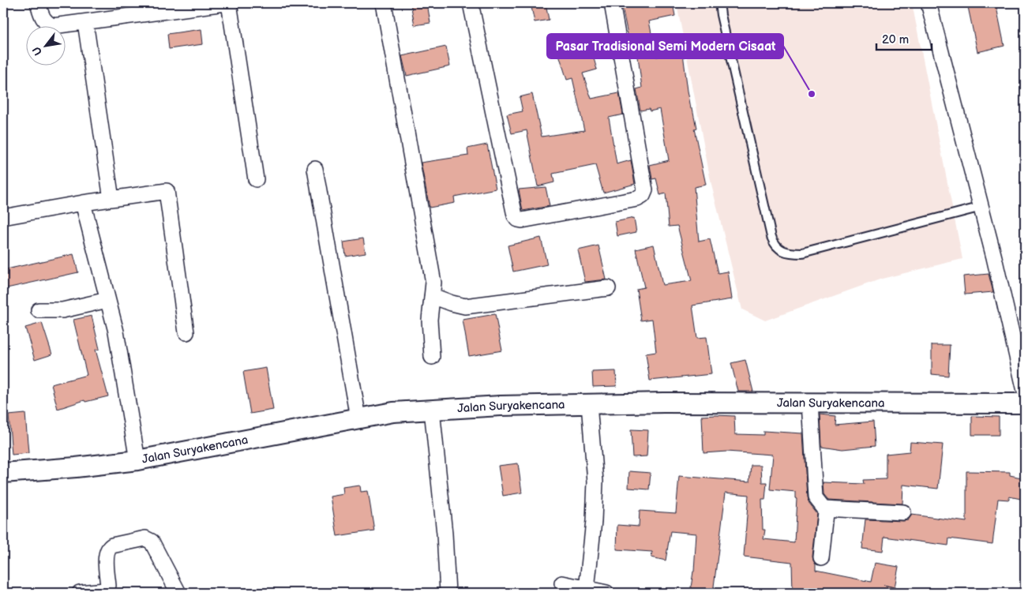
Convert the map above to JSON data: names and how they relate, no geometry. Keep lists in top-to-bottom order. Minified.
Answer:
{"streets":{"street":["Jalan Suryakencana"]},"places":["Pasar Tradisional Semi Modern Cisaat"],"scale_bar":"20 m","north":"bottom left"}
